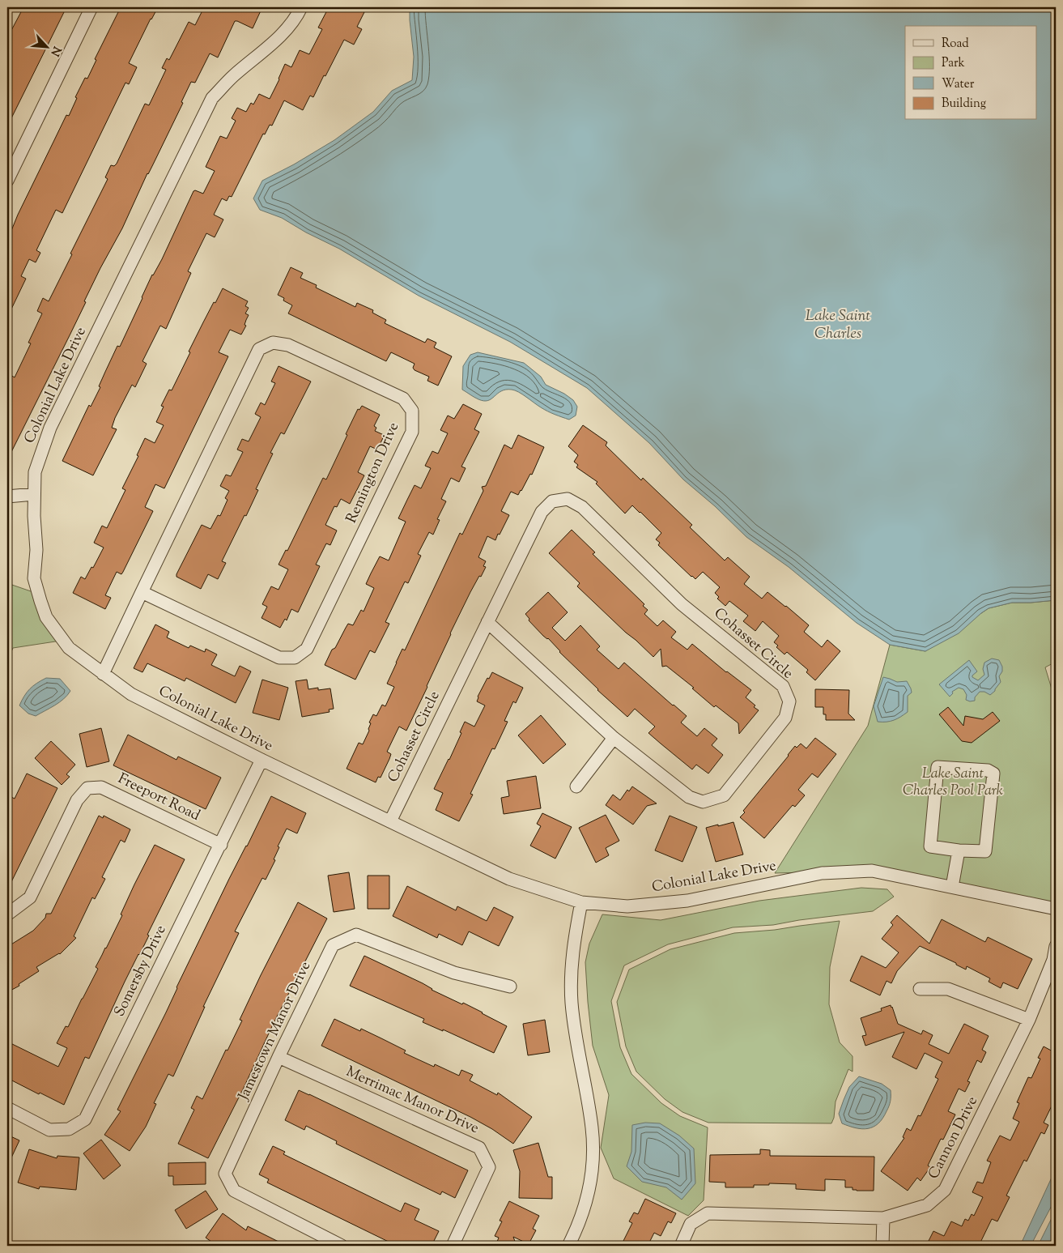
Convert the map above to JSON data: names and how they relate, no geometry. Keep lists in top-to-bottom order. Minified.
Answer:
{"streets":{"street":["Colonial Lake Drive","Remington Drive","Cohasset Circle","Freeport Road","Somersby Drive","Jamestown Manor Drive","Merrimac Manor Drive","Cannon Drive"]},"crossings":[["Colonial Lake Drive","Remington Drive"],["Colonial Lake Drive","Cohasset Circle"],["Colonial Lake Drive","Somersby Drive"],["Freeport Road","Somersby Drive"],["Jamestown Manor Drive","Merrimac Manor Drive"]],"water":["Lake Saint Charles"],"parks":["Lake Saint Charles Pool Park"],"legend":["Road","Park","Water","Building"],"north":"bottom right"}
